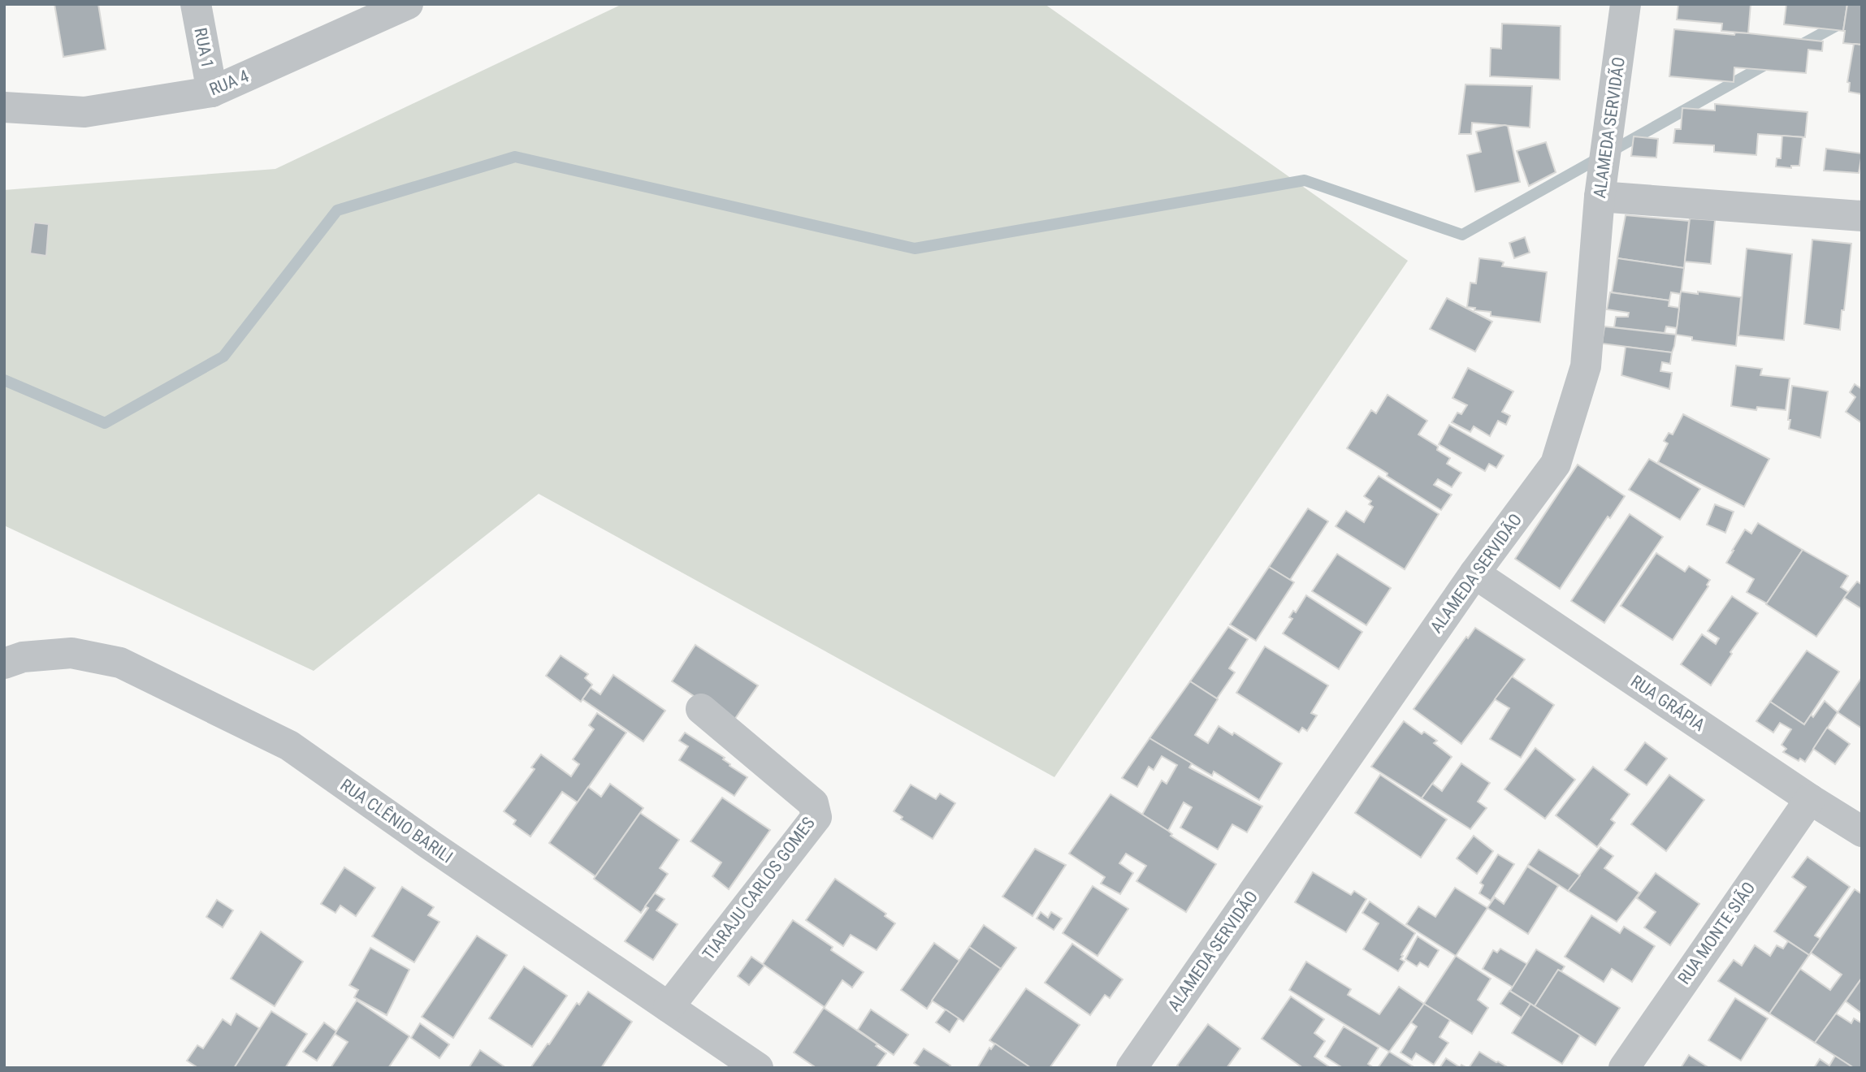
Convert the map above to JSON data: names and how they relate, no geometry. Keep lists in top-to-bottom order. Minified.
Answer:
{"streets":{"street":["RUA 1","RUA 4","ALAMEDA SERVIDÃO","RUA GRÁPIA","RUA CLÊNIO BARILI","TIARAJU CARLOS GOMES","RUA MONTE SIÃO"]},"crossings":[["RUA 1","RUA 4"],["ALAMEDA SERVIDÃO","RUA GRÁPIA"],["RUA GRÁPIA","RUA MONTE SIÃO"],["RUA CLÊNIO BARILI","TIARAJU CARLOS GOMES"]]}
